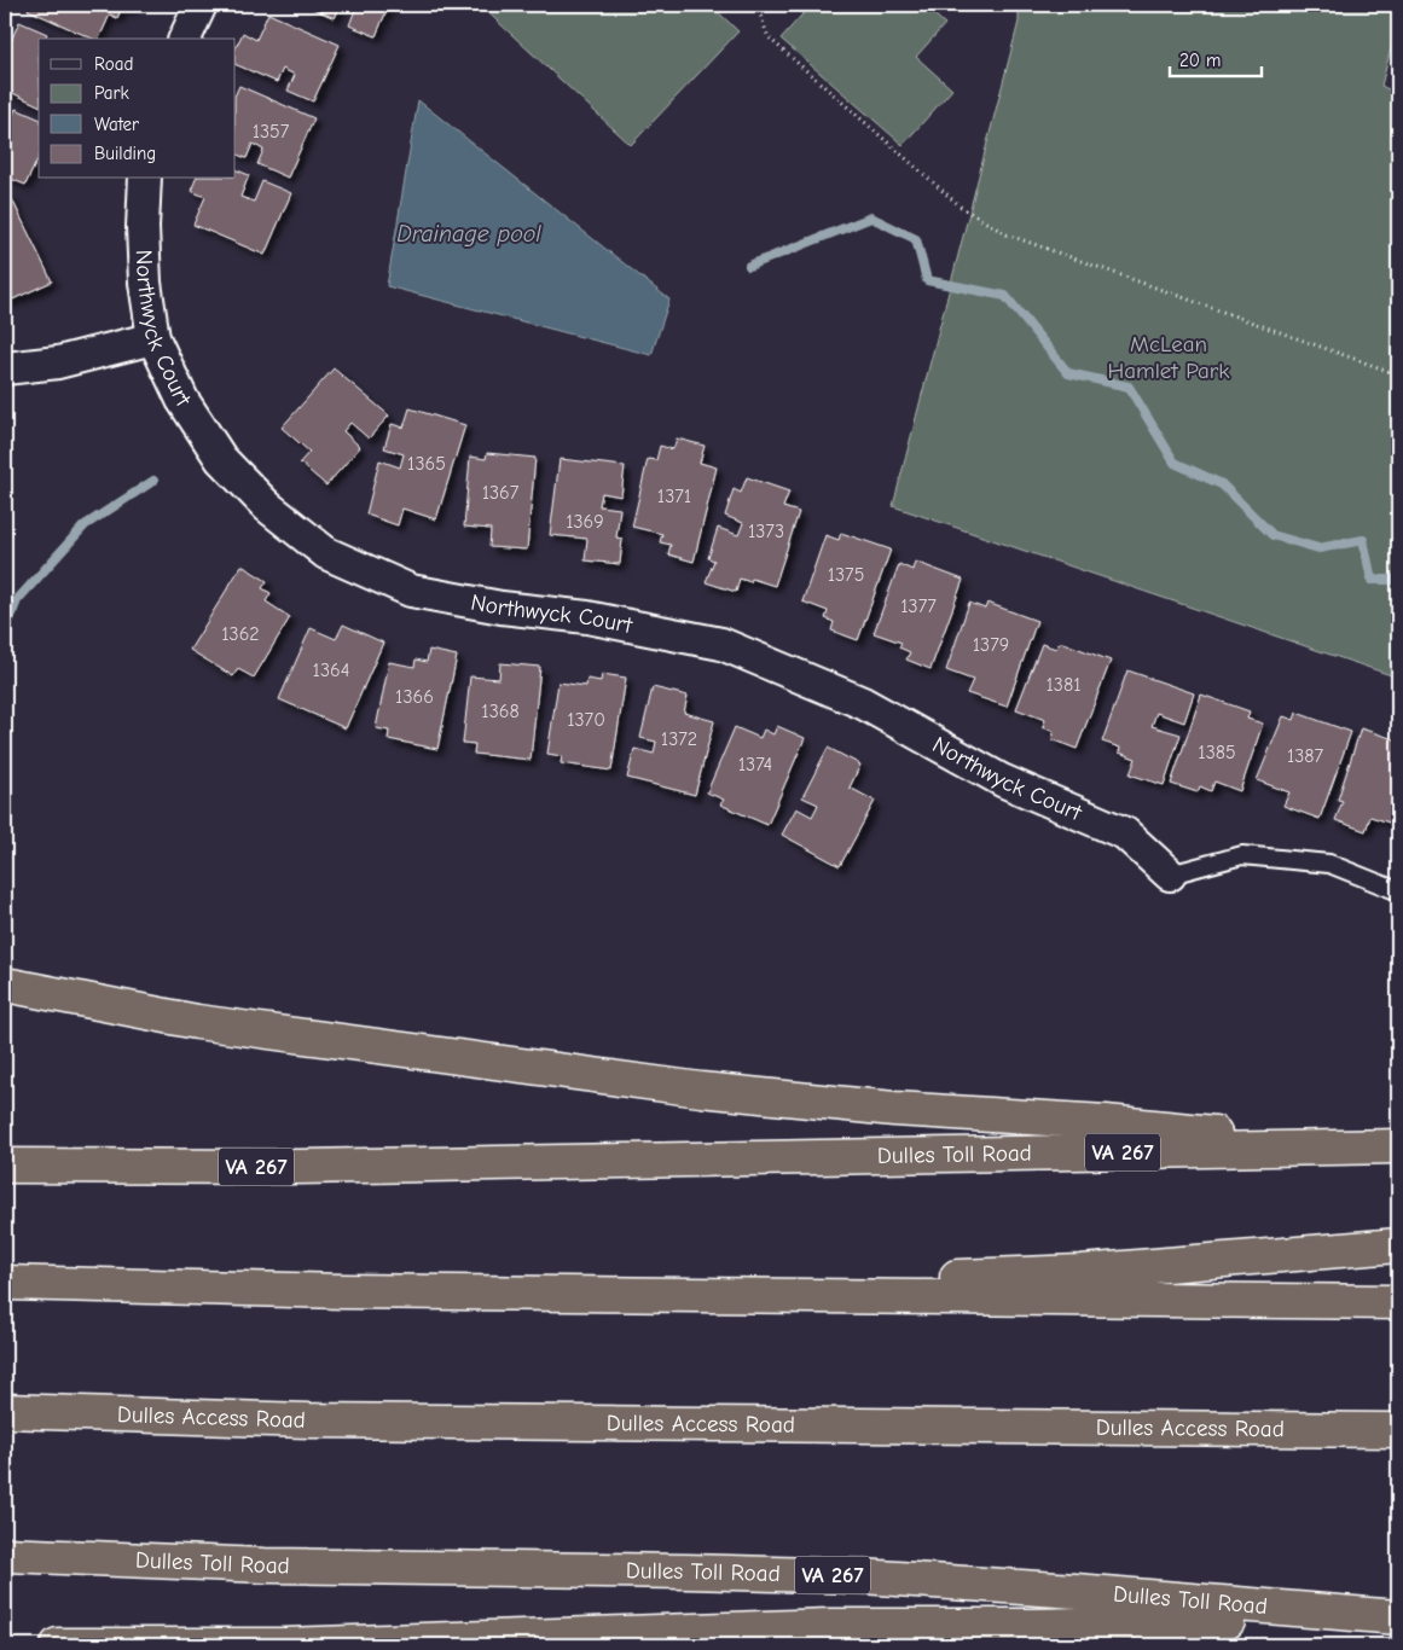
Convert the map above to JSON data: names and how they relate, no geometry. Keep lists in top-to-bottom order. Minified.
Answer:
{"streets":{"highway":["VA 267","Dulles Toll Road","Dulles Access Road"],"street":["Northwyck Court"]},"water":["Drainage pool"],"parks":["McLean Hamlet Park"],"house_numbers":["1357","1365","1367","1371","1369","1373","1375","1377","1362","1379","1364","1381","1366","1368","1370","1372","1385","1387","1374"],"legend":["Road","Park","Water","Building"],"scale_bar":"20 m"}
